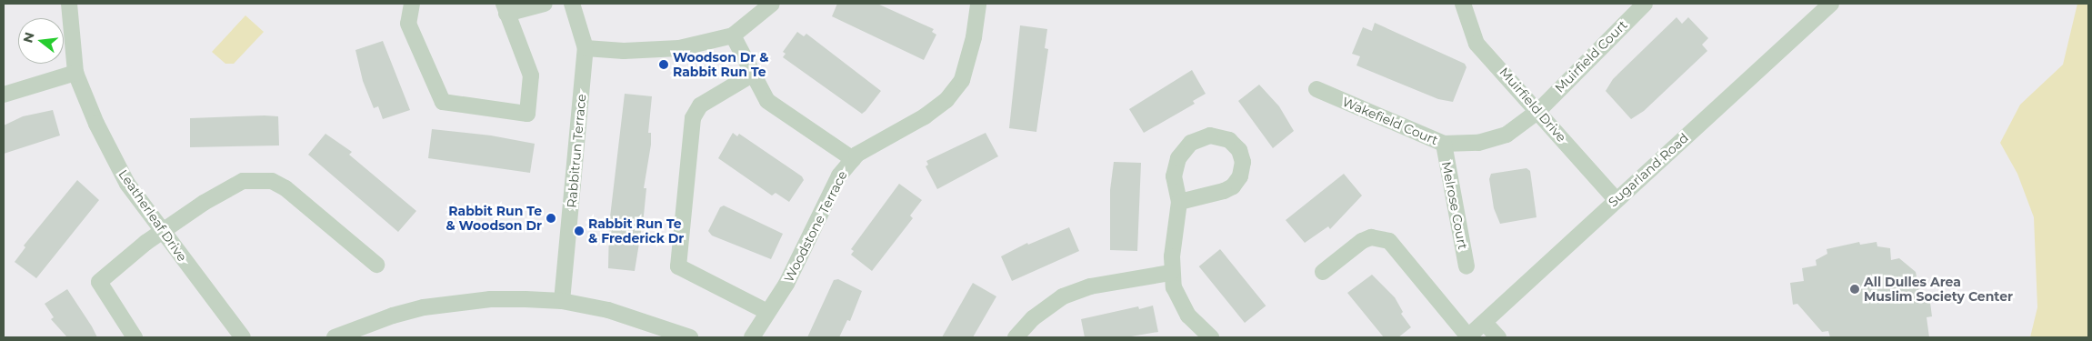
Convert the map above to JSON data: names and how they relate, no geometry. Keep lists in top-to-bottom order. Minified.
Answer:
{"streets":{"street":["Muirfield Court","Muirfield Drive","Wakefield Court","Rabbitrun Terrace","Sugarland Road","Melrose Court","Leatherleaf Drive","Woodstone Terrace"]},"crossings":[["Muirfield Court","Muirfield Drive"],["Muirfield Court","Wakefield Court"],["Muirfield Drive","Wakefield Court"],["Muirfield Drive","Sugarland Road"],["Wakefield Court","Melrose Court"]],"places":["Woodson Dr & Rabbit Run Te","Rabbit Run Te & Woodson Dr","Rabbit Run Te & Frederick Dr","All Dulles Area Muslim Society Center"],"north":"left"}
